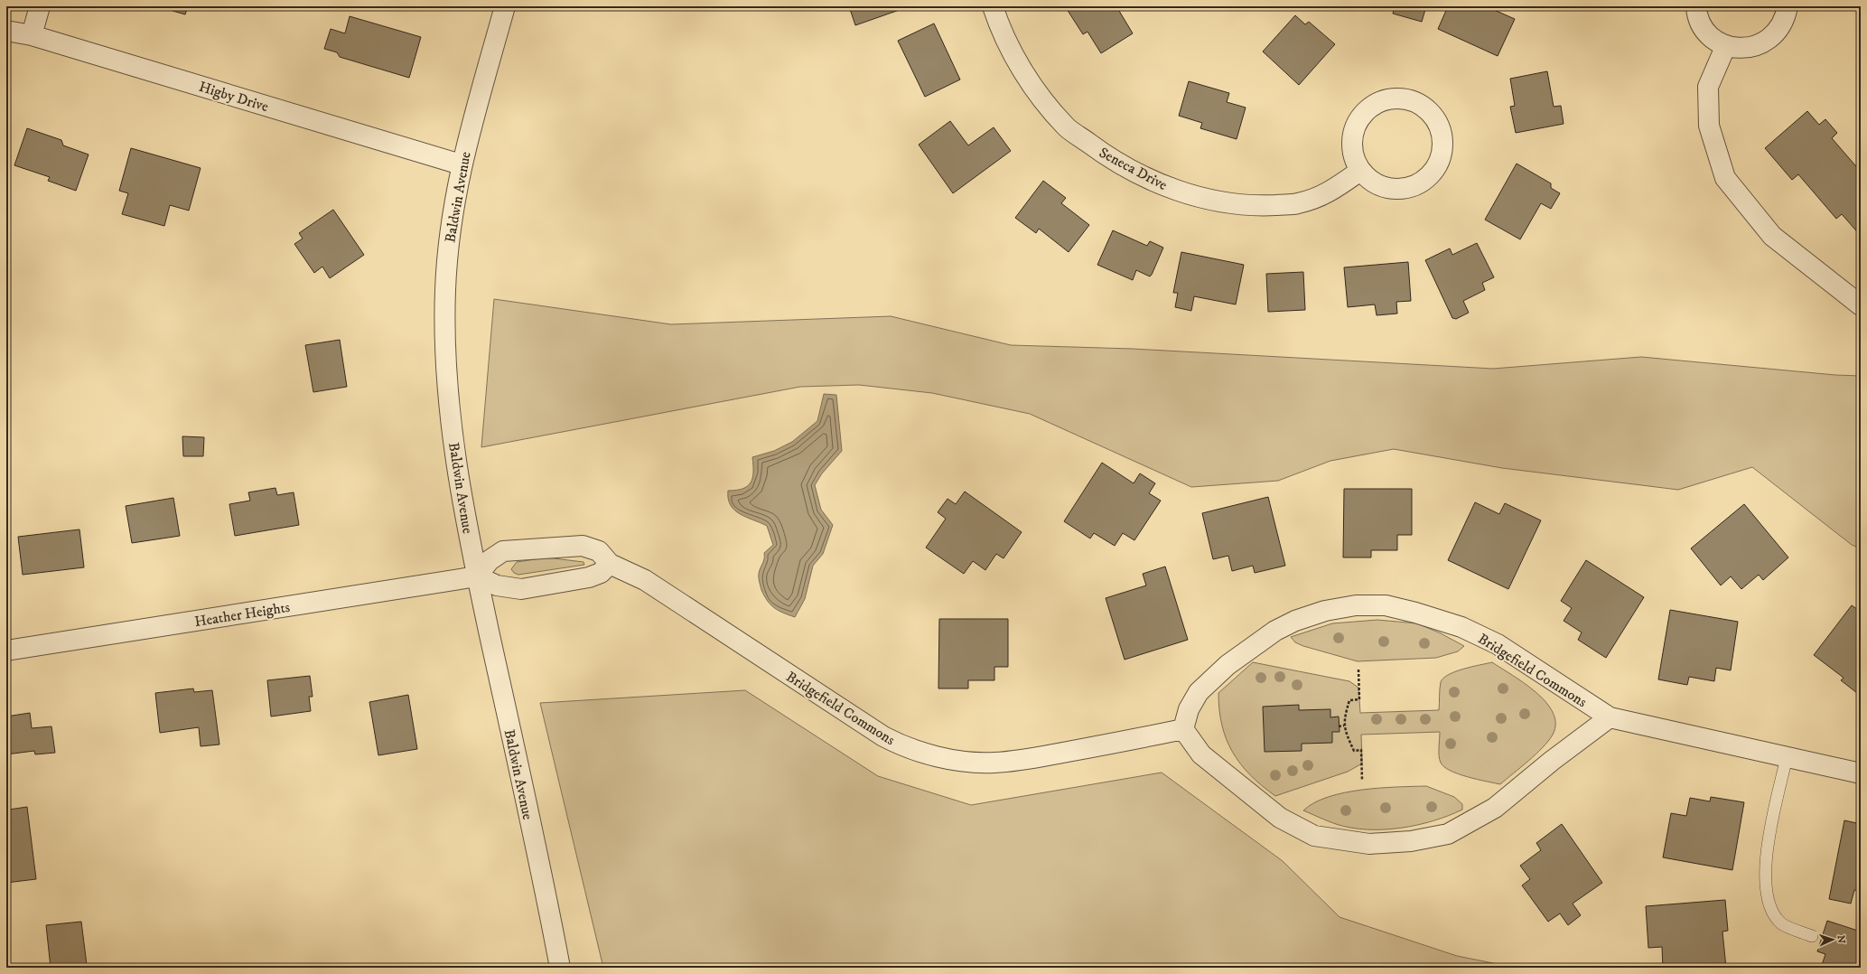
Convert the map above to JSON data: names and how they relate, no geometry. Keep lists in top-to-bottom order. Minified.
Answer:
{"streets":{"street":["Higby Drive","Seneca Drive","Baldwin Avenue","Heather Heights","Bridgefield Commons"]},"crossings":[["Higby Drive","Baldwin Avenue"],["Baldwin Avenue","Heather Heights"],["Baldwin Avenue","Bridgefield Commons"],["Heather Heights","Bridgefield Commons"]],"north":"right"}
